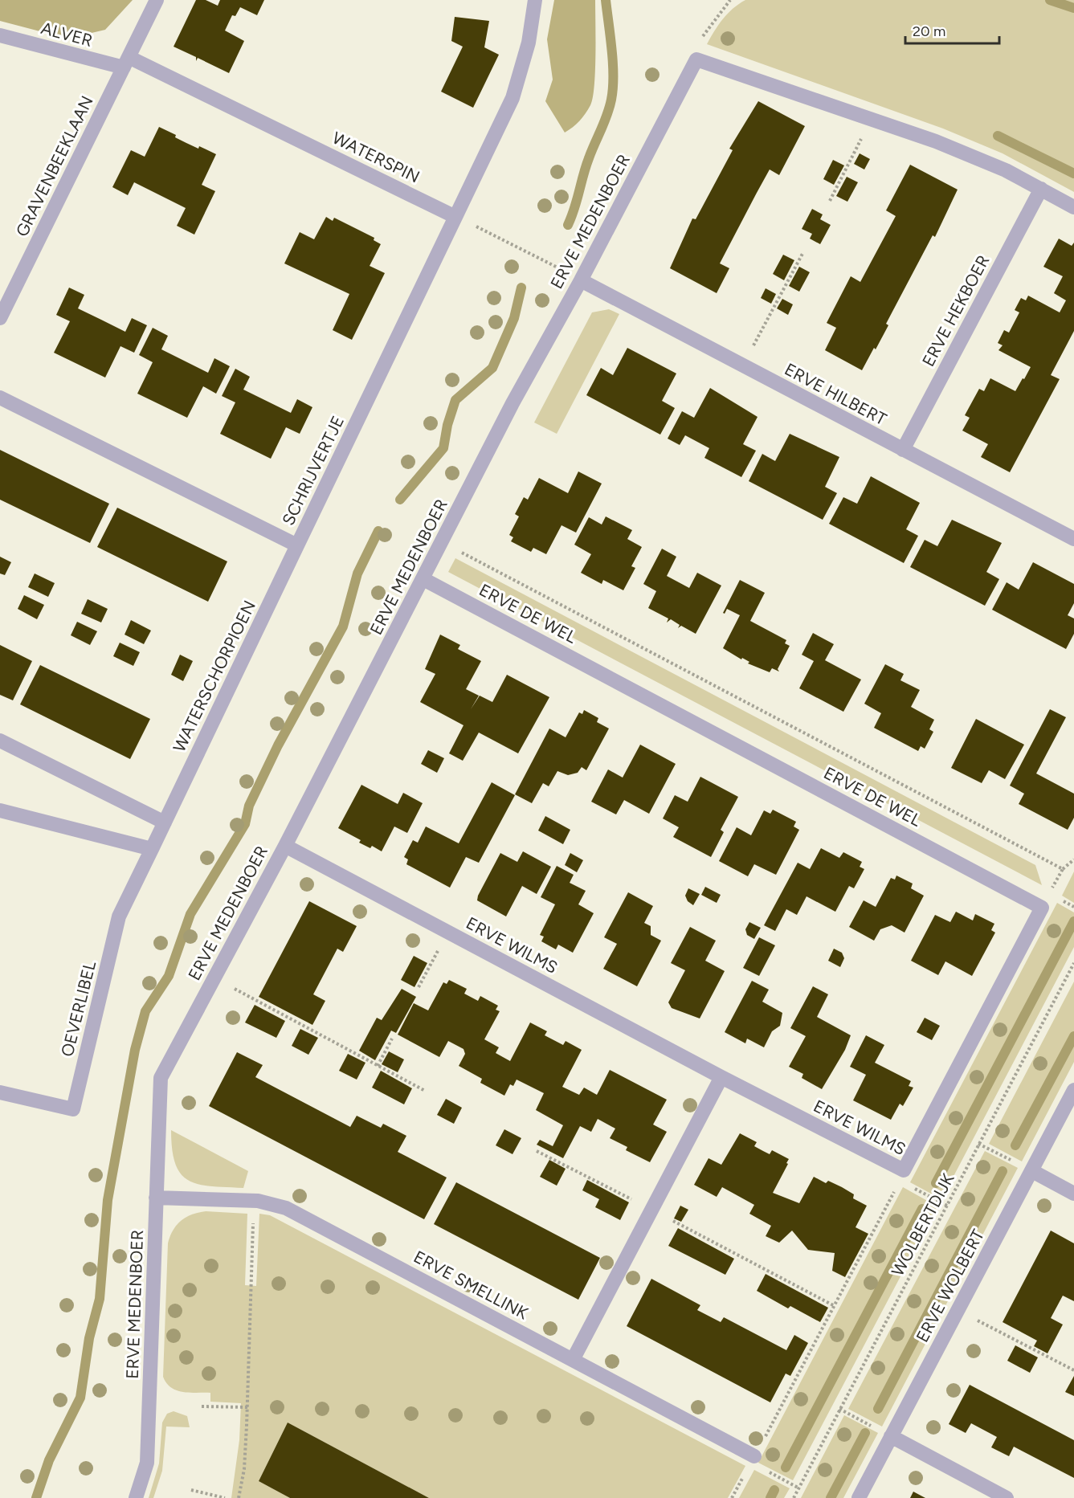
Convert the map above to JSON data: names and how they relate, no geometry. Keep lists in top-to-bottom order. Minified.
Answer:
{"streets":{"street":["ALVER","WATERSPIN","GRAVENBEEKLAAN","ERVE MEDENBOER","ERVE HEKBOER","ERVE HILBERT","SCHRIJVERTJE","ERVE DE WEL","WATERSCHORPIOEN","ERVE WILMS","OEVERLIBEL","ERVE SMELLINK","ERVE WOLBERT"],"path":["WOLBERTDIJK"]},"crossings":[["ALVER","WATERSPIN"],["ALVER","GRAVENBEEKLAAN"],["WATERSPIN","GRAVENBEEKLAAN"],["WATERSPIN","SCHRIJVERTJE"],["ERVE MEDENBOER","ERVE HILBERT"],["ERVE MEDENBOER","ERVE DE WEL"],["ERVE MEDENBOER","ERVE WILMS"],["ERVE MEDENBOER","ERVE SMELLINK"],["ERVE HEKBOER","ERVE HILBERT"],["SCHRIJVERTJE","WATERSCHORPIOEN"],["ERVE DE WEL","ERVE WILMS"],["WATERSCHORPIOEN","OEVERLIBEL"]],"scale_bar":"20 m"}
